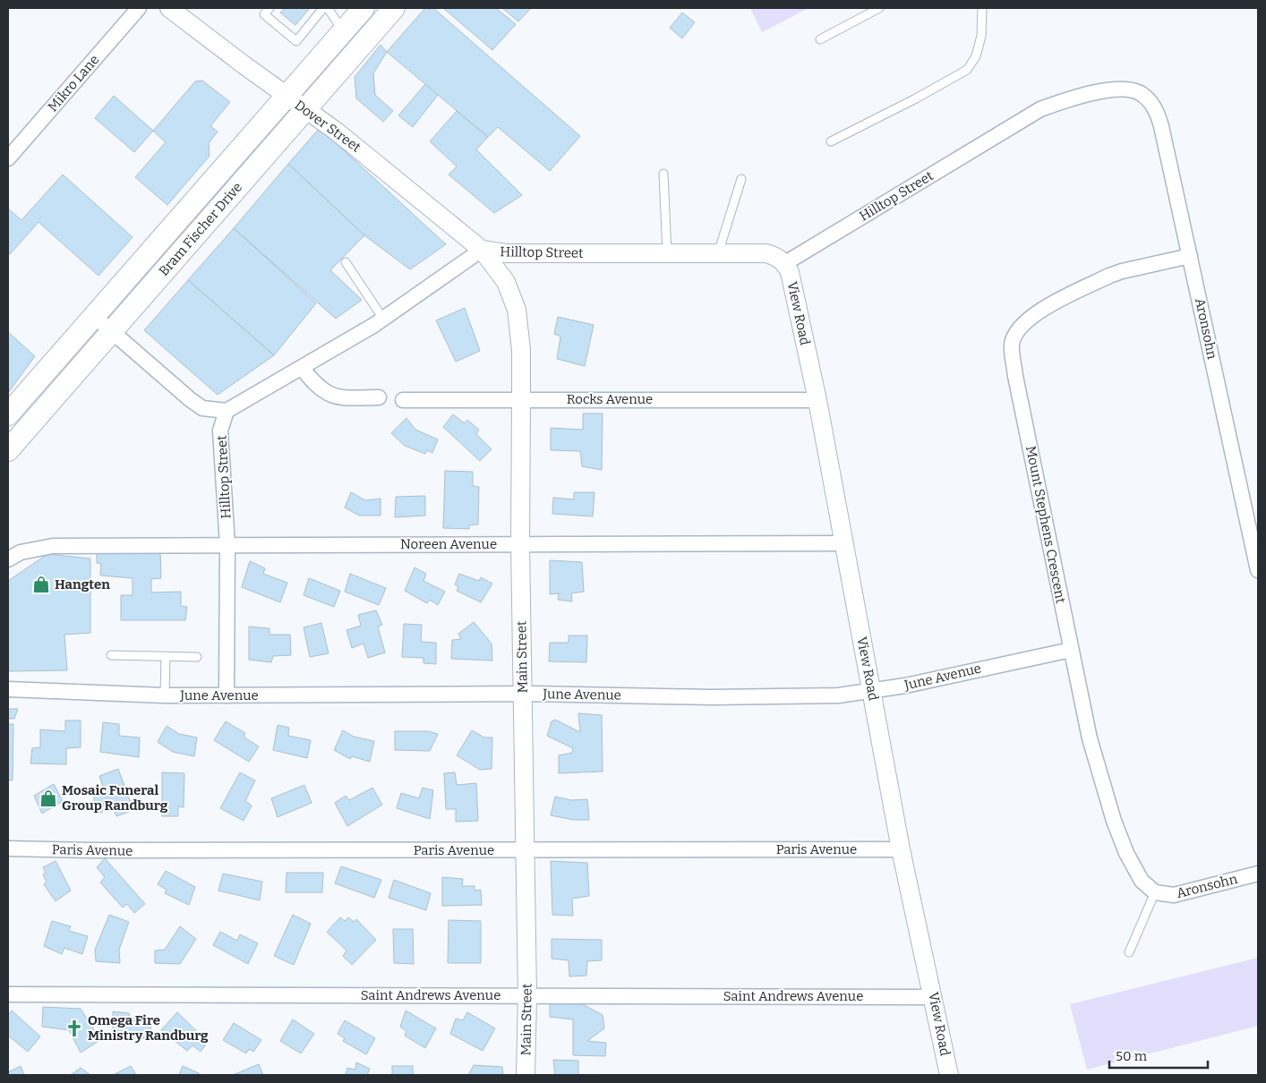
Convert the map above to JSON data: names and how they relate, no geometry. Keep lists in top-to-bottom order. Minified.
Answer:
{"streets":{"main road":["Bram Fischer Drive"],"street":["Mikro Lane","Dover Street","Hilltop Street","View Road","Aronsohn","Rocks Avenue","Mount Stephens Crescent","Noreen Avenue","Main Street","June Avenue","Paris Avenue","Saint Andrews Avenue"]},"crossings":[["Dover Street","Hilltop Street"],["Dover Street","Bram Fischer Drive"],["Dover Street","Main Street"],["Hilltop Street","View Road"],["Hilltop Street","Aronsohn"],["Hilltop Street","Noreen Avenue"],["Hilltop Street","Main Street"],["Hilltop Street","June Avenue"],["View Road","Rocks Avenue"],["View Road","Noreen Avenue"],["View Road","June Avenue"],["View Road","Paris Avenue"],["View Road","Saint Andrews Avenue"],["Aronsohn","Mount Stephens Crescent"],["Rocks Avenue","Main Street"],["Mount Stephens Crescent","June Avenue"],["Noreen Avenue","Main Street"],["Main Street","June Avenue"],["Main Street","Paris Avenue"],["Main Street","Saint Andrews Avenue"]],"places":{"shop":["Hangten","Mosaic Funeral Group Randburg"],"church":["Omega Fire Ministry Randburg"]},"scale_bar":"50 m"}
